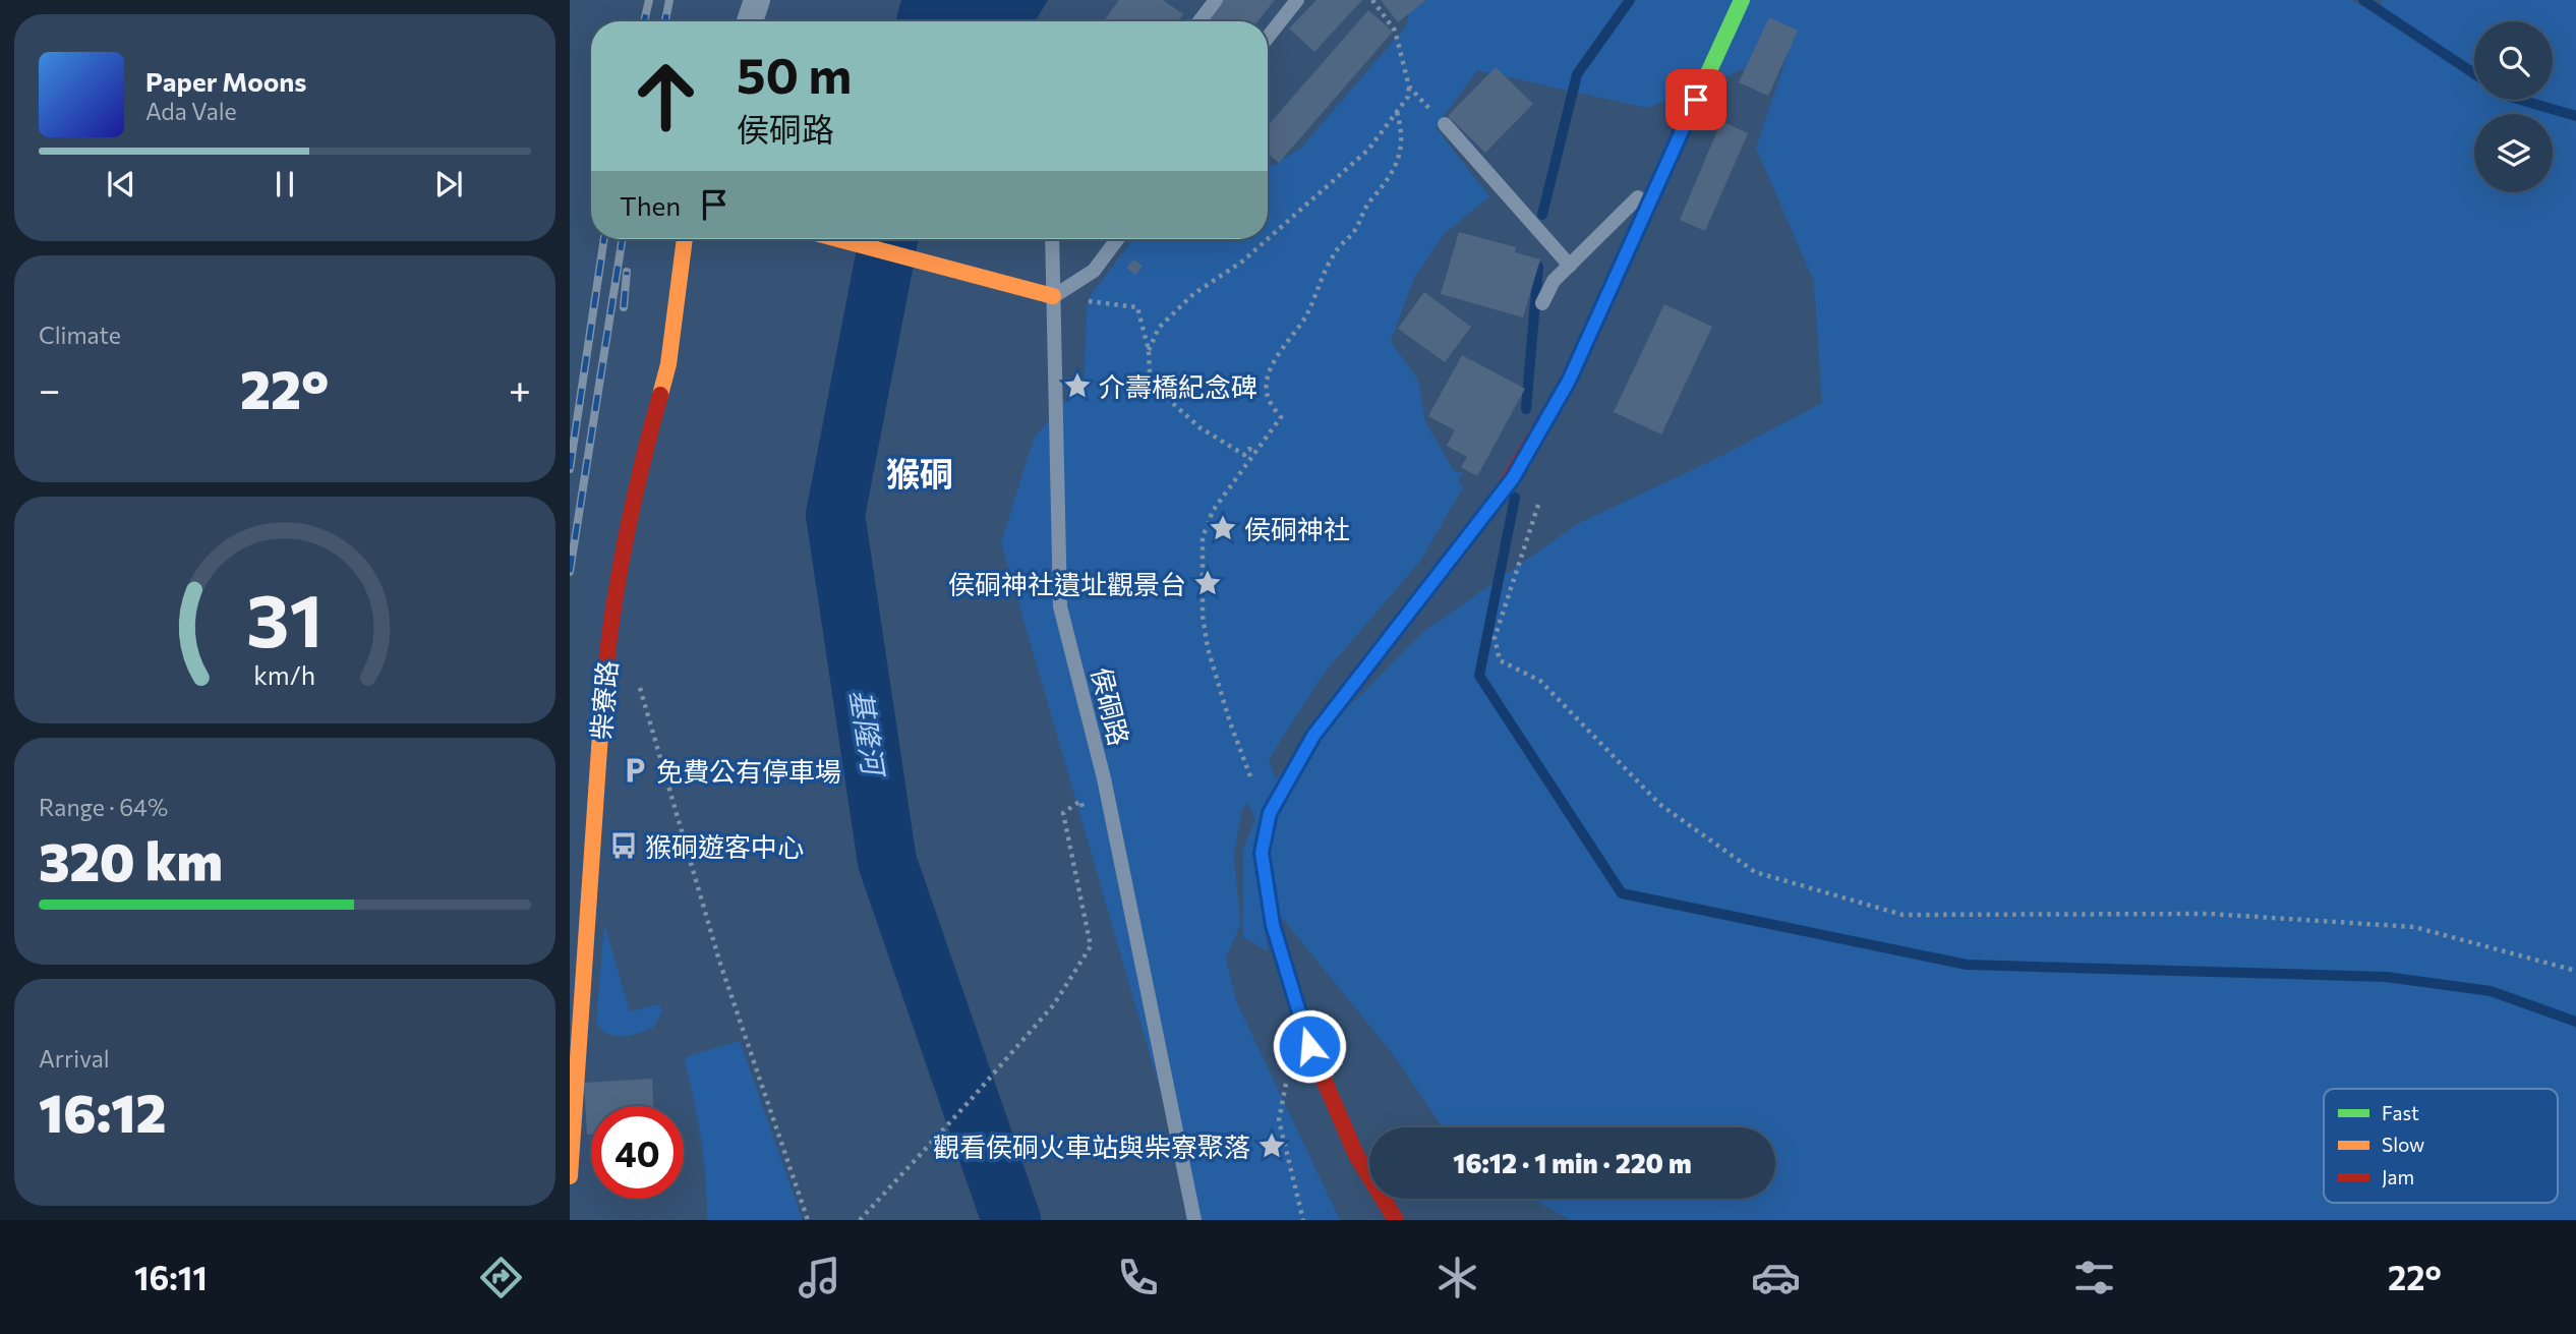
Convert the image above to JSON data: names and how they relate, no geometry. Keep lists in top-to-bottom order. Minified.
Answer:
{"streets":{"street":["柴寮路"],"lane":["侯硐路"]},"districts":["猴硐"],"water":["基隆河"],"places":{"place":["介壽橋紀念碑","侯硐神社","侯硐神社遺址觀景台","觀看侯硐火車站與柴寮聚落"],"parking":["免費公有停車場"],"bus stop":["猴硐遊客中心"]},"legend":["Fast","Slow","Jam"],"page":{"turn":["50 m","侯硐路"],"song":["Paper Moons","Ada Vale"],"then":"Then","tile":["Climate",["Range · 64%","320 km"],["Arrival","16:12"]],"heat":["−","22°","+"],"limit":"40","trip":"16:12 · 1 min · 220 m","tabs":["16:11","22°"],"gauge":["31","km/h"]}}
